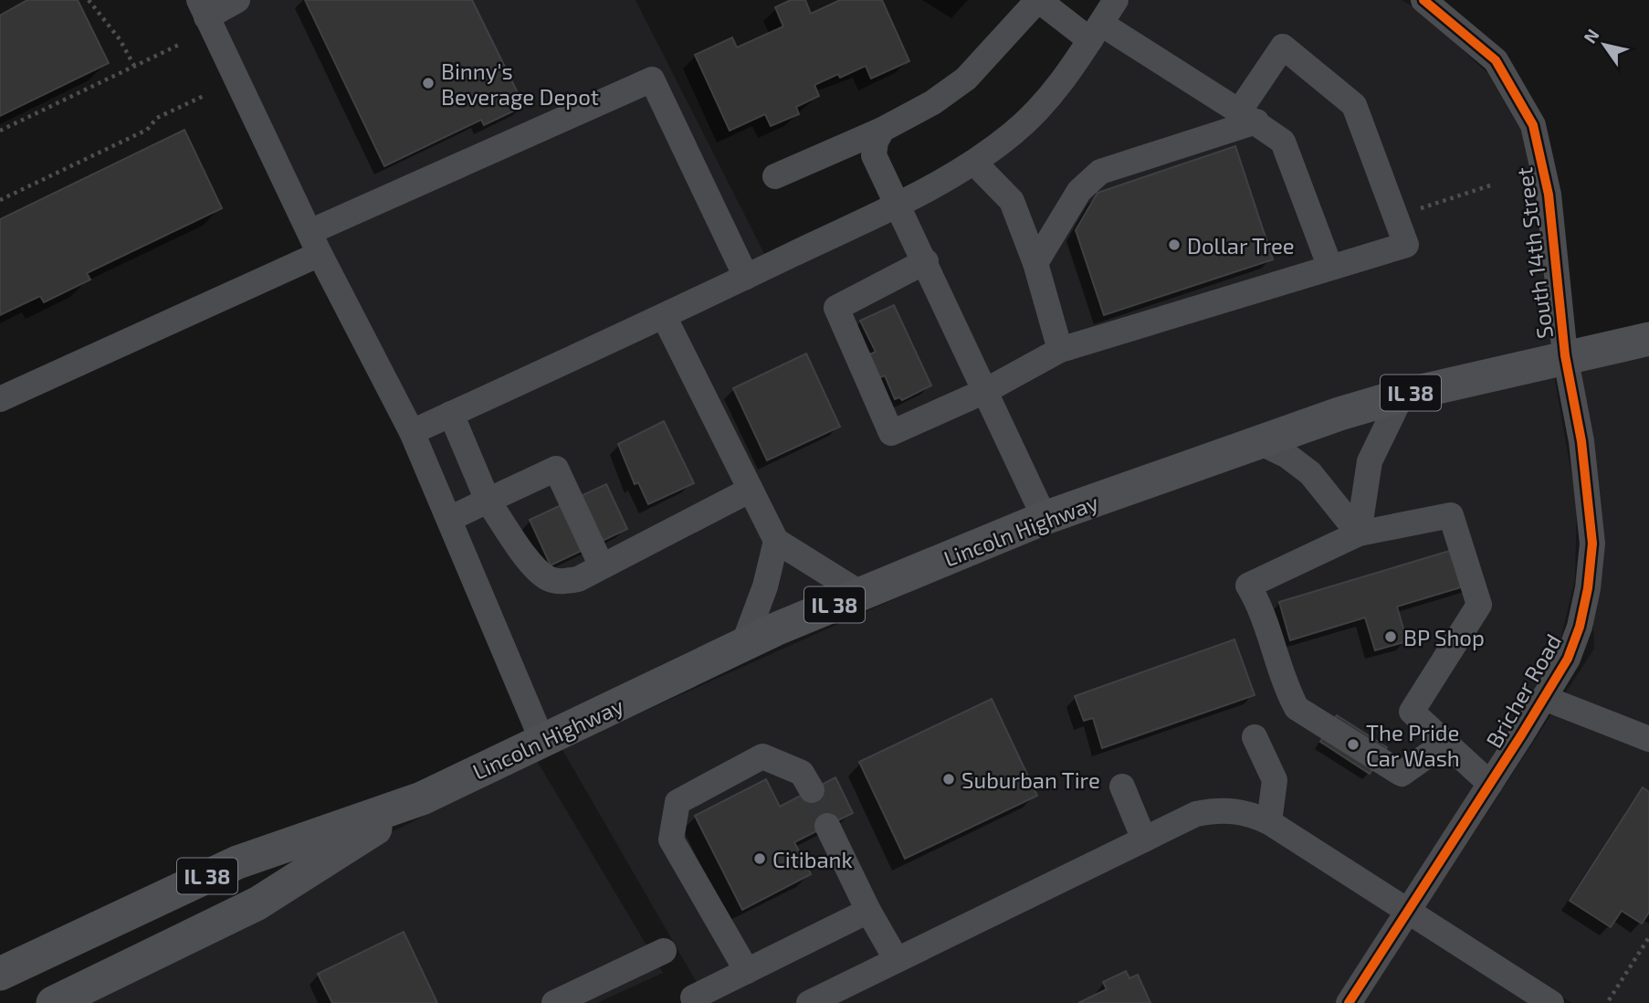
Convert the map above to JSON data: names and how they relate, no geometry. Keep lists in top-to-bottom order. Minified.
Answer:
{"streets":{"main road":["IL 38","Lincoln Highway"],"street":["South 14th Street","Bricher Road"]},"crossings":[["South 14th Street","Lincoln Highway"],["South 14th Street","Bricher Road"],["Lincoln Highway","Bricher Road"]],"places":["Binny's Beverage Depot","Dollar Tree","BP Shop","The Pride Car Wash","Suburban Tire","Citibank"],"north":"top left"}
